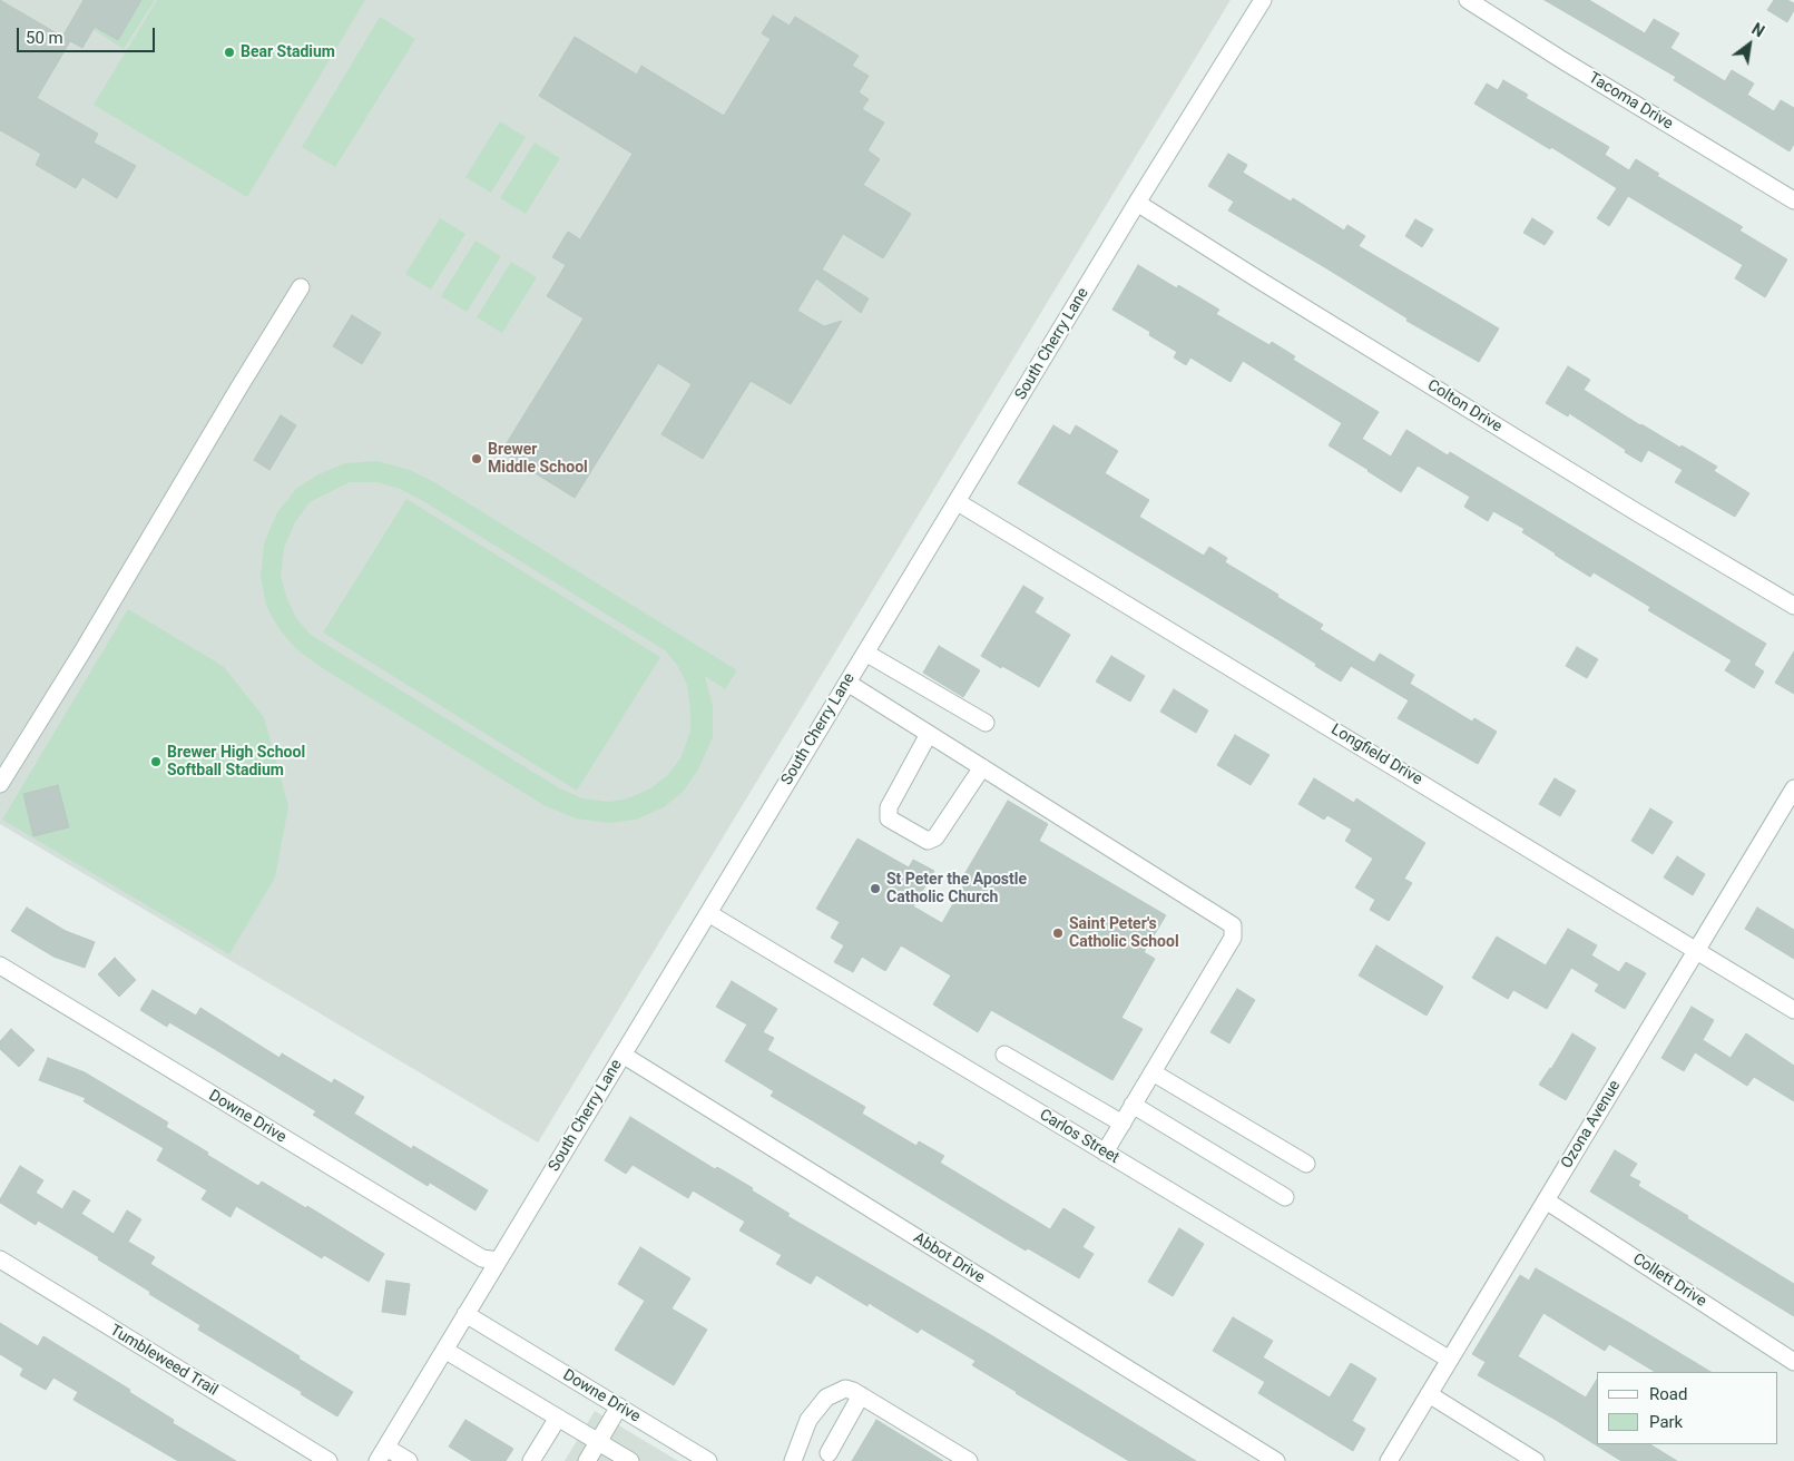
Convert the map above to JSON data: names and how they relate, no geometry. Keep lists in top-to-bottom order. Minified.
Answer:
{"streets":{"street":["Tacoma Drive","South Cherry Lane","Colton Drive","Longfield Drive","Downe Drive","Ozona Avenue","Carlos Street","Abbot Drive","Collett Drive","Tumbleweed Trail"]},"crossings":[["South Cherry Lane","Colton Drive"],["South Cherry Lane","Longfield Drive"],["South Cherry Lane","Downe Drive"],["South Cherry Lane","Carlos Street"],["South Cherry Lane","Abbot Drive"],["Longfield Drive","Ozona Avenue"],["Ozona Avenue","Carlos Street"],["Ozona Avenue","Collett Drive"]],"places":["Bear Stadium","Brewer Middle School","Brewer High School Softball Stadium","St Peter the Apostle Catholic Church","Saint Peter's Catholic School"],"legend":["Road","Park"],"scale_bar":"50 m","north":"top right"}
